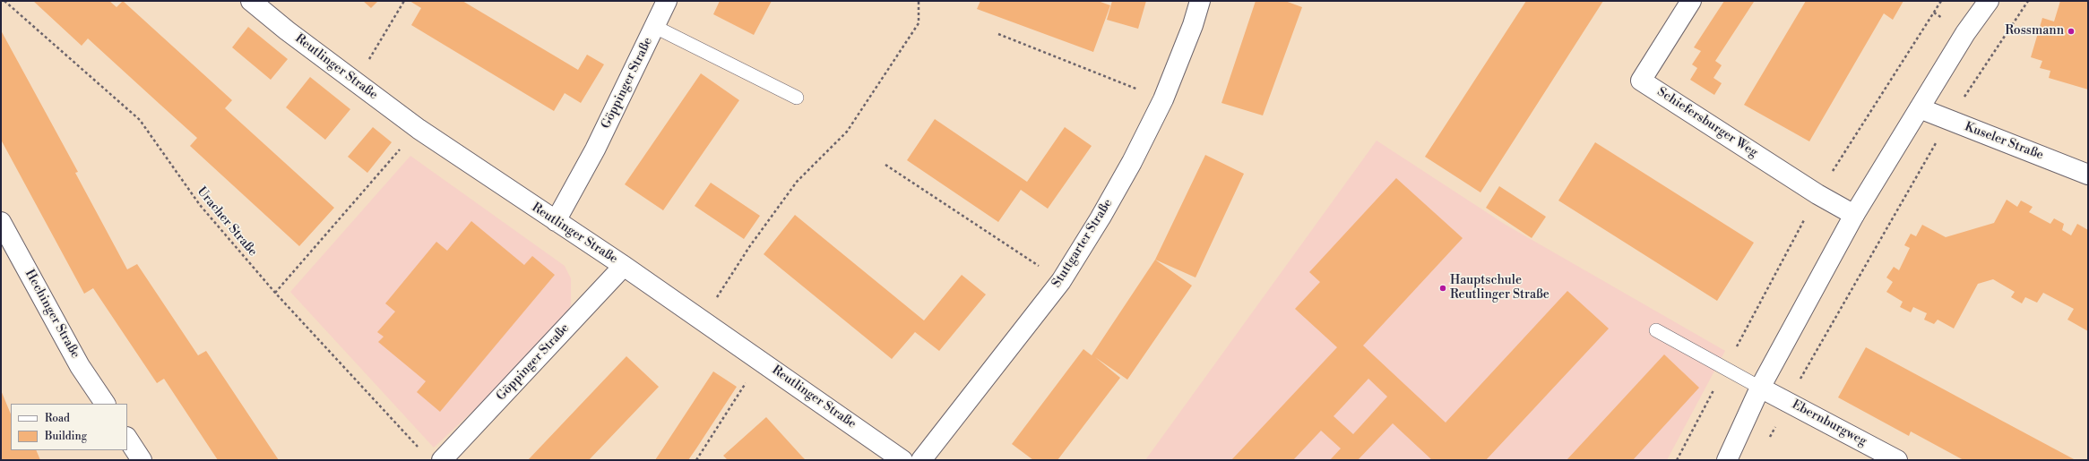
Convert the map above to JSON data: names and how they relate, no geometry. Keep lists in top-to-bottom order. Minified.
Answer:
{"streets":{"street":["Reutlinger Straße","Göppinger Straße","Schiefersburger Weg","Kuseler Straße","Stuttgarter Straße","Hechinger Straße","Ebernburgweg"],"path":["Uracher Straße"]},"crossings":[["Reutlinger Straße","Göppinger Straße"]],"places":["Rossmann","Hauptschule Reutlinger Straße"],"legend":["Road","Building"]}
